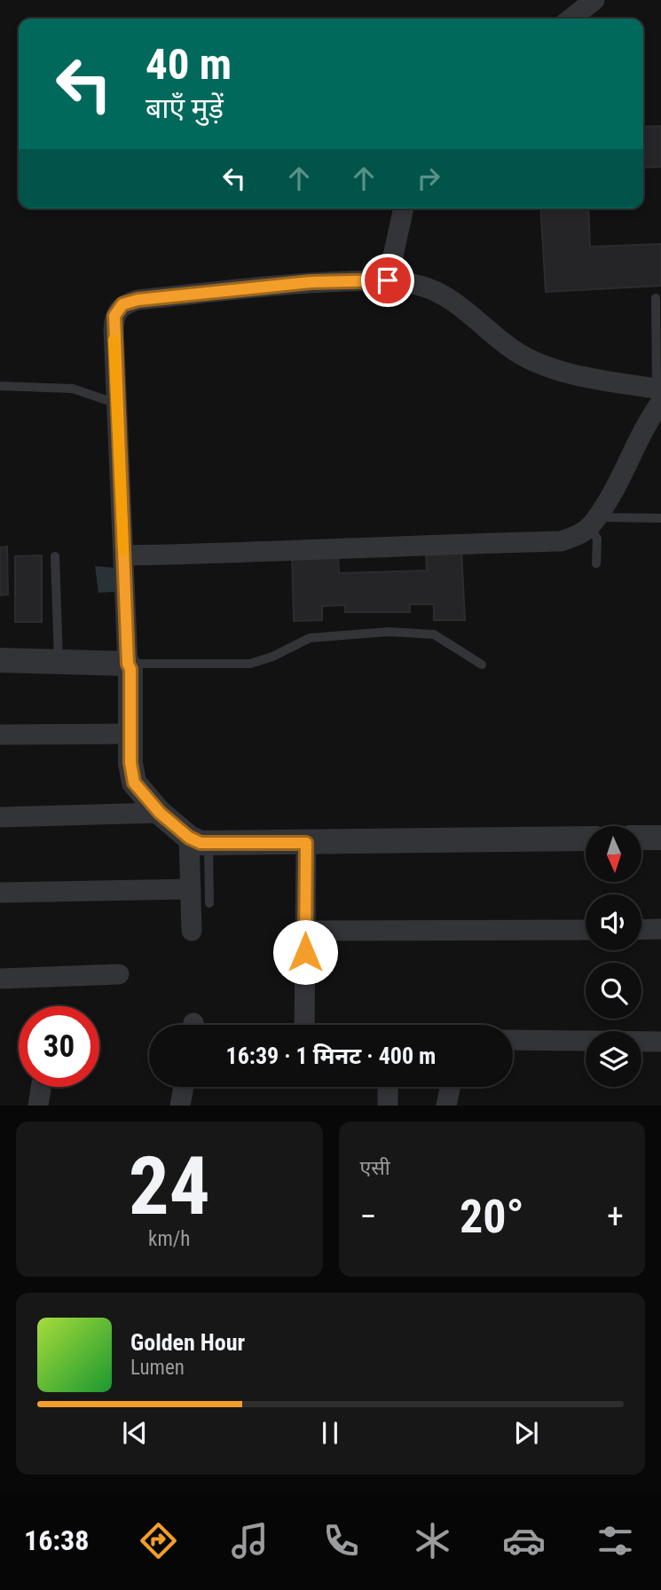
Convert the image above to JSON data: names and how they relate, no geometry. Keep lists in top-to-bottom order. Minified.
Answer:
{"north":"bottom","page":{"turn":["40 m","बाएँ मुड़ें"],"limit":"30","trip":"16:39 · 1 मिनट · 400 m","tile":[["24","km/h"],"एसी"],"heat":["−","20°","+"],"song":["Golden Hour","Lumen"],"tabs":"16:38"}}
